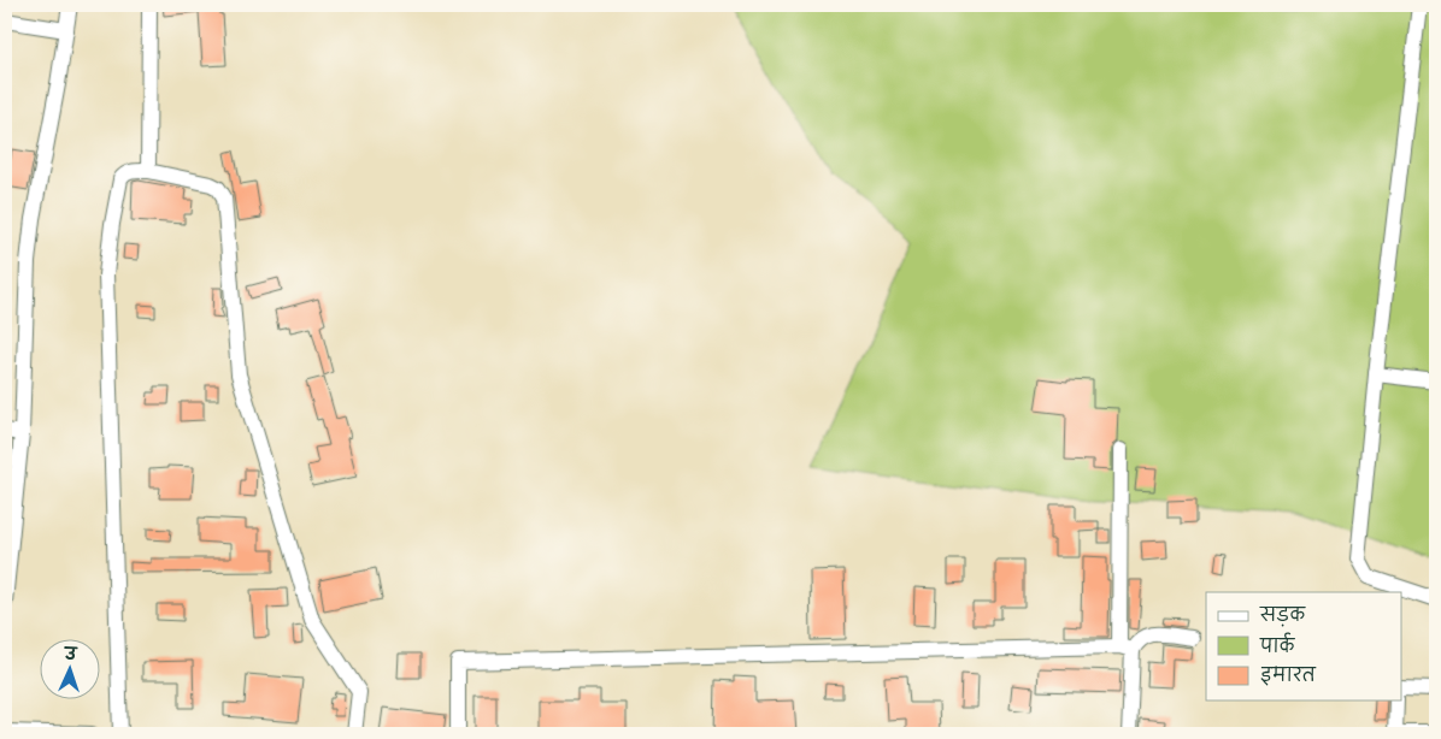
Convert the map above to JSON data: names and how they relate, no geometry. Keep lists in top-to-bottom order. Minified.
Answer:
{"legend":["सड़क","पार्क","इमारत"],"north":"top"}
